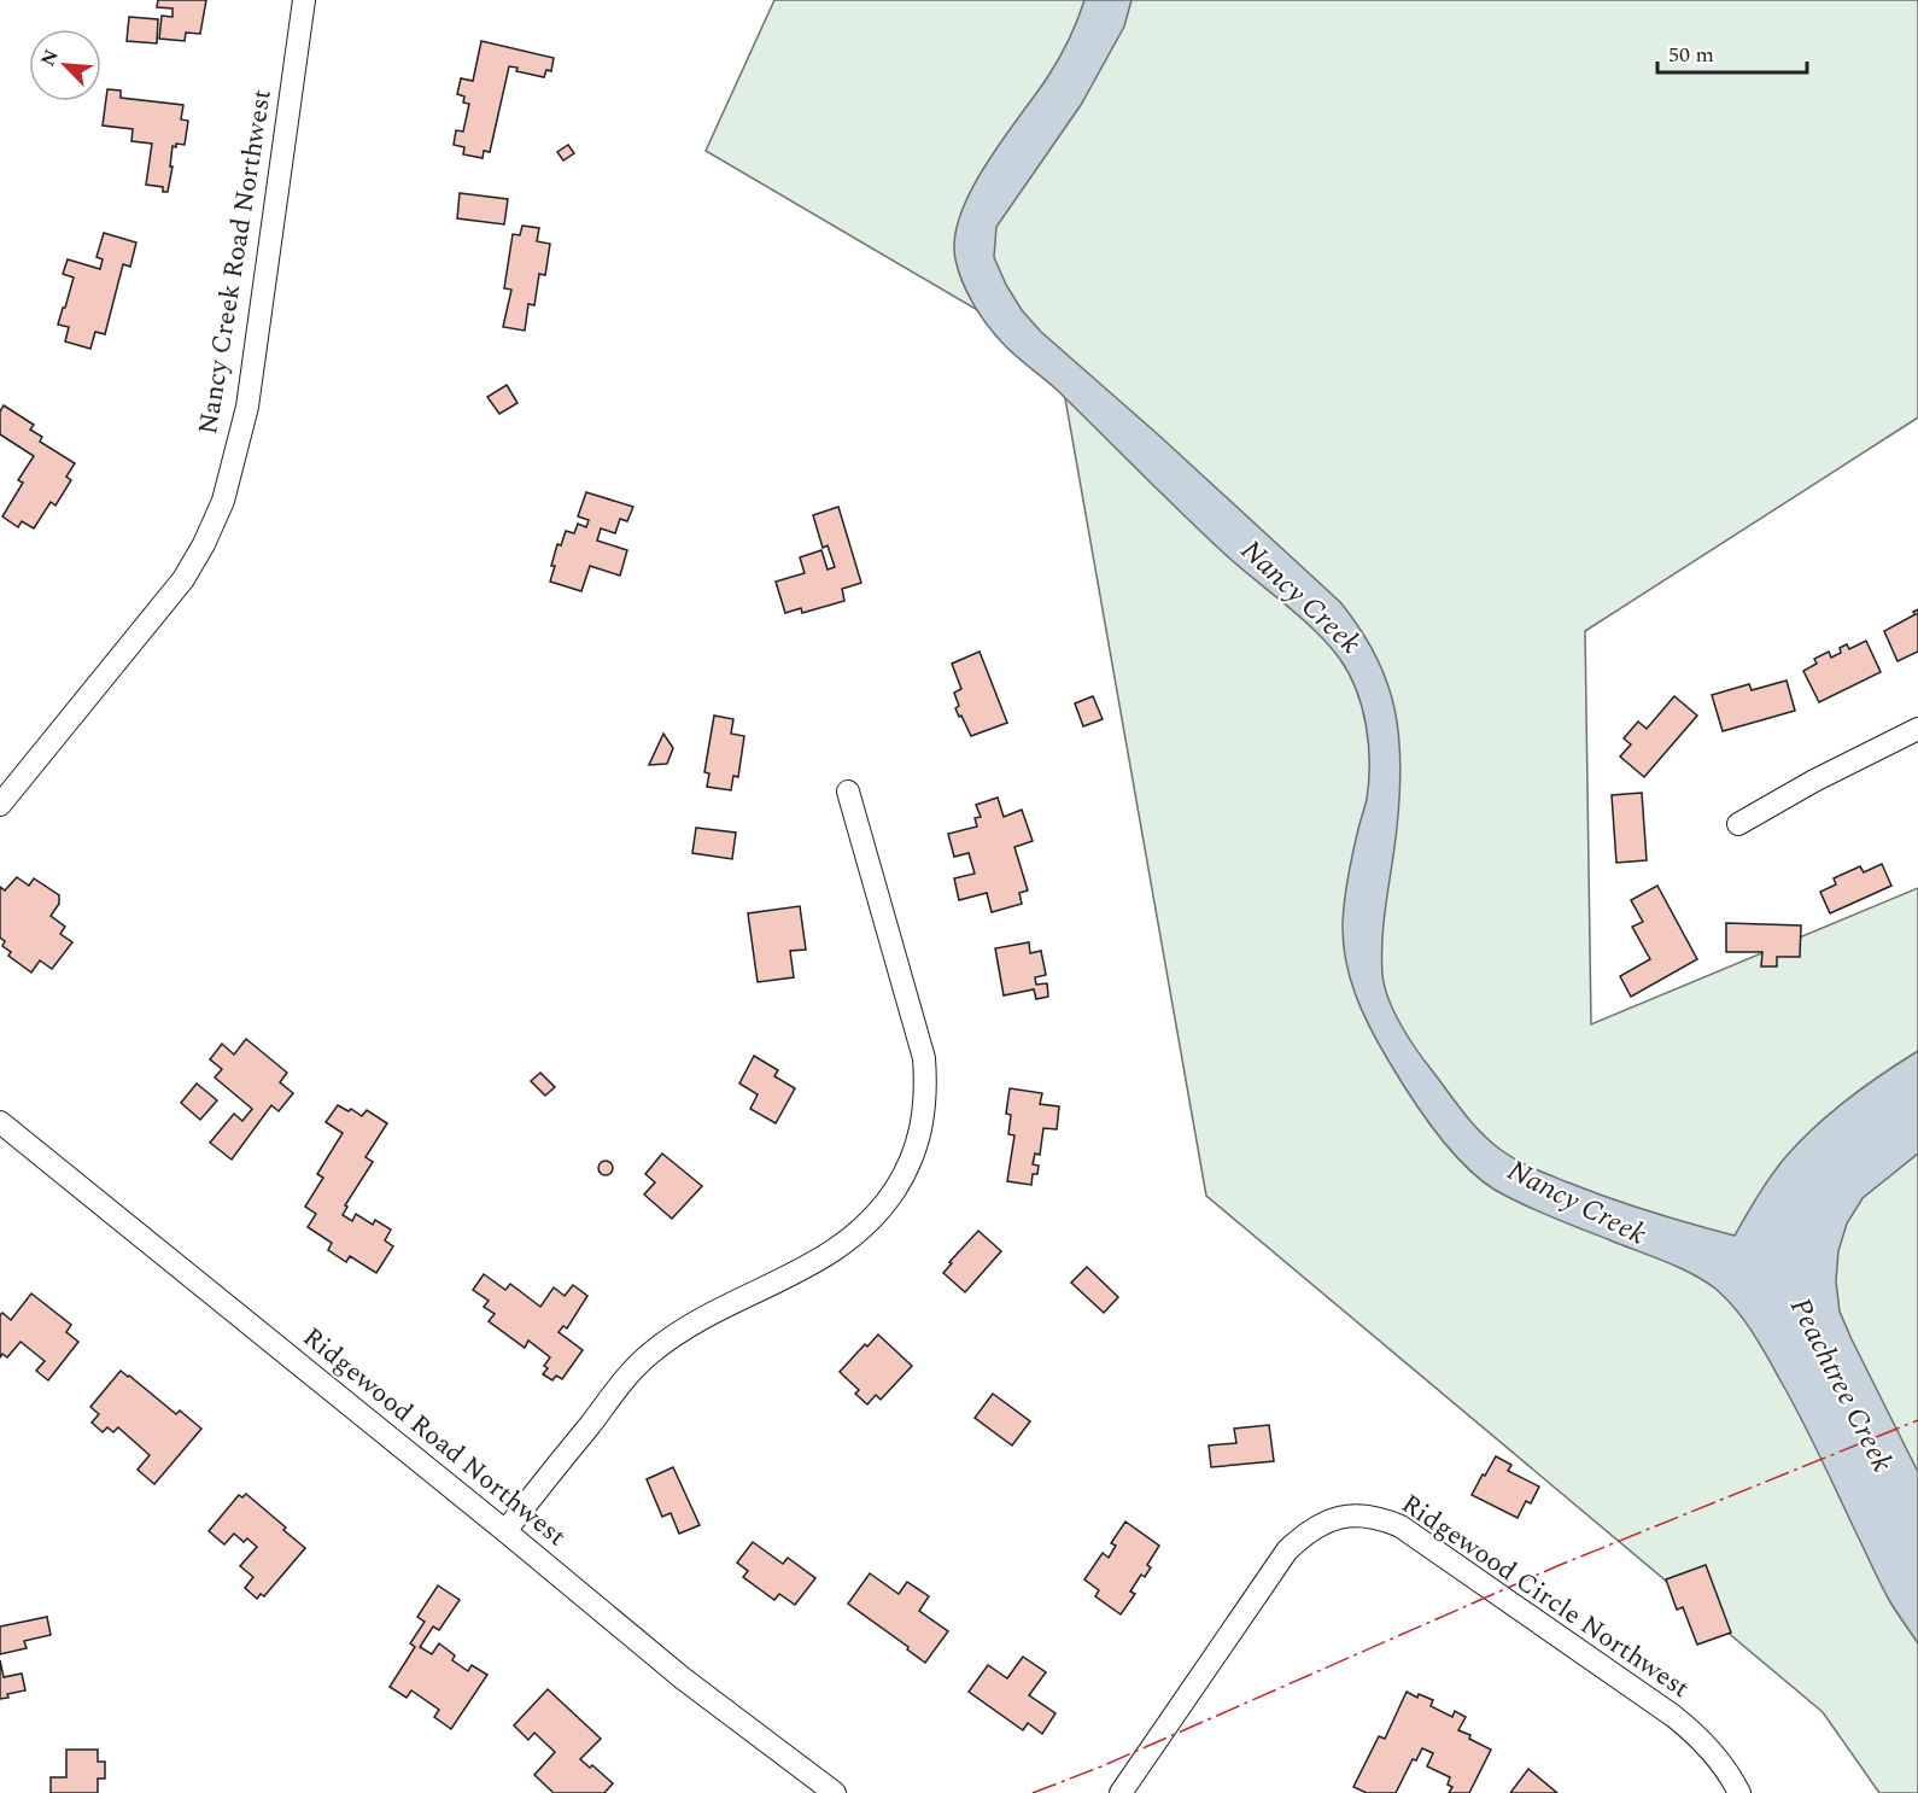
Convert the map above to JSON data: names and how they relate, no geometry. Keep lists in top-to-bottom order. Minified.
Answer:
{"streets":{"street":["Nancy Creek Road Northwest","Ridgewood Road Northwest","Ridgewood Circle Northwest"]},"water":["Nancy Creek","Peachtree Creek"],"scale_bar":"50 m","north":"top left"}
